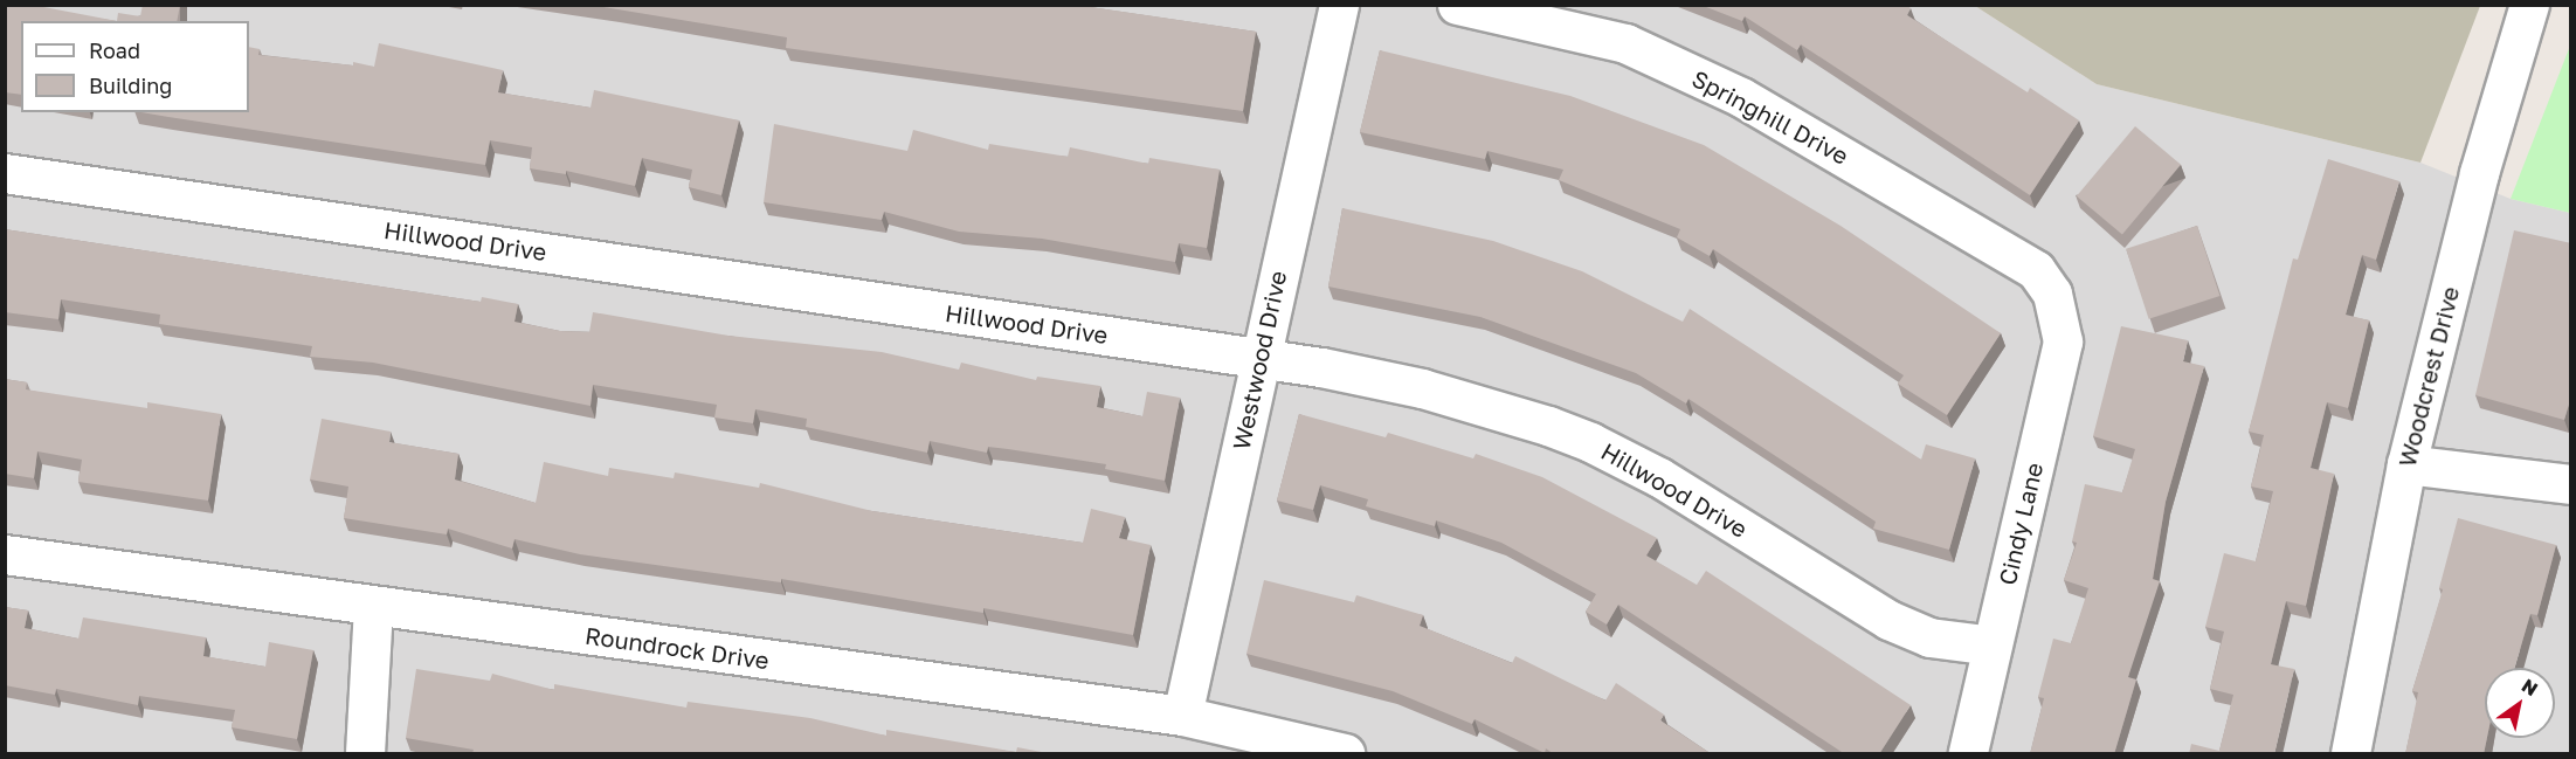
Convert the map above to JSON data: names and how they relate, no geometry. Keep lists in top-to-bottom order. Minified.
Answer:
{"streets":{"street":["Springhill Drive","Hillwood Drive","Westwood Drive","Woodcrest Drive","Cindy Lane","Roundrock Drive"]},"crossings":[["Springhill Drive","Cindy Lane"],["Hillwood Drive","Westwood Drive"],["Hillwood Drive","Cindy Lane"],["Westwood Drive","Roundrock Drive"]],"legend":["Road","Building"],"north":"top right"}
